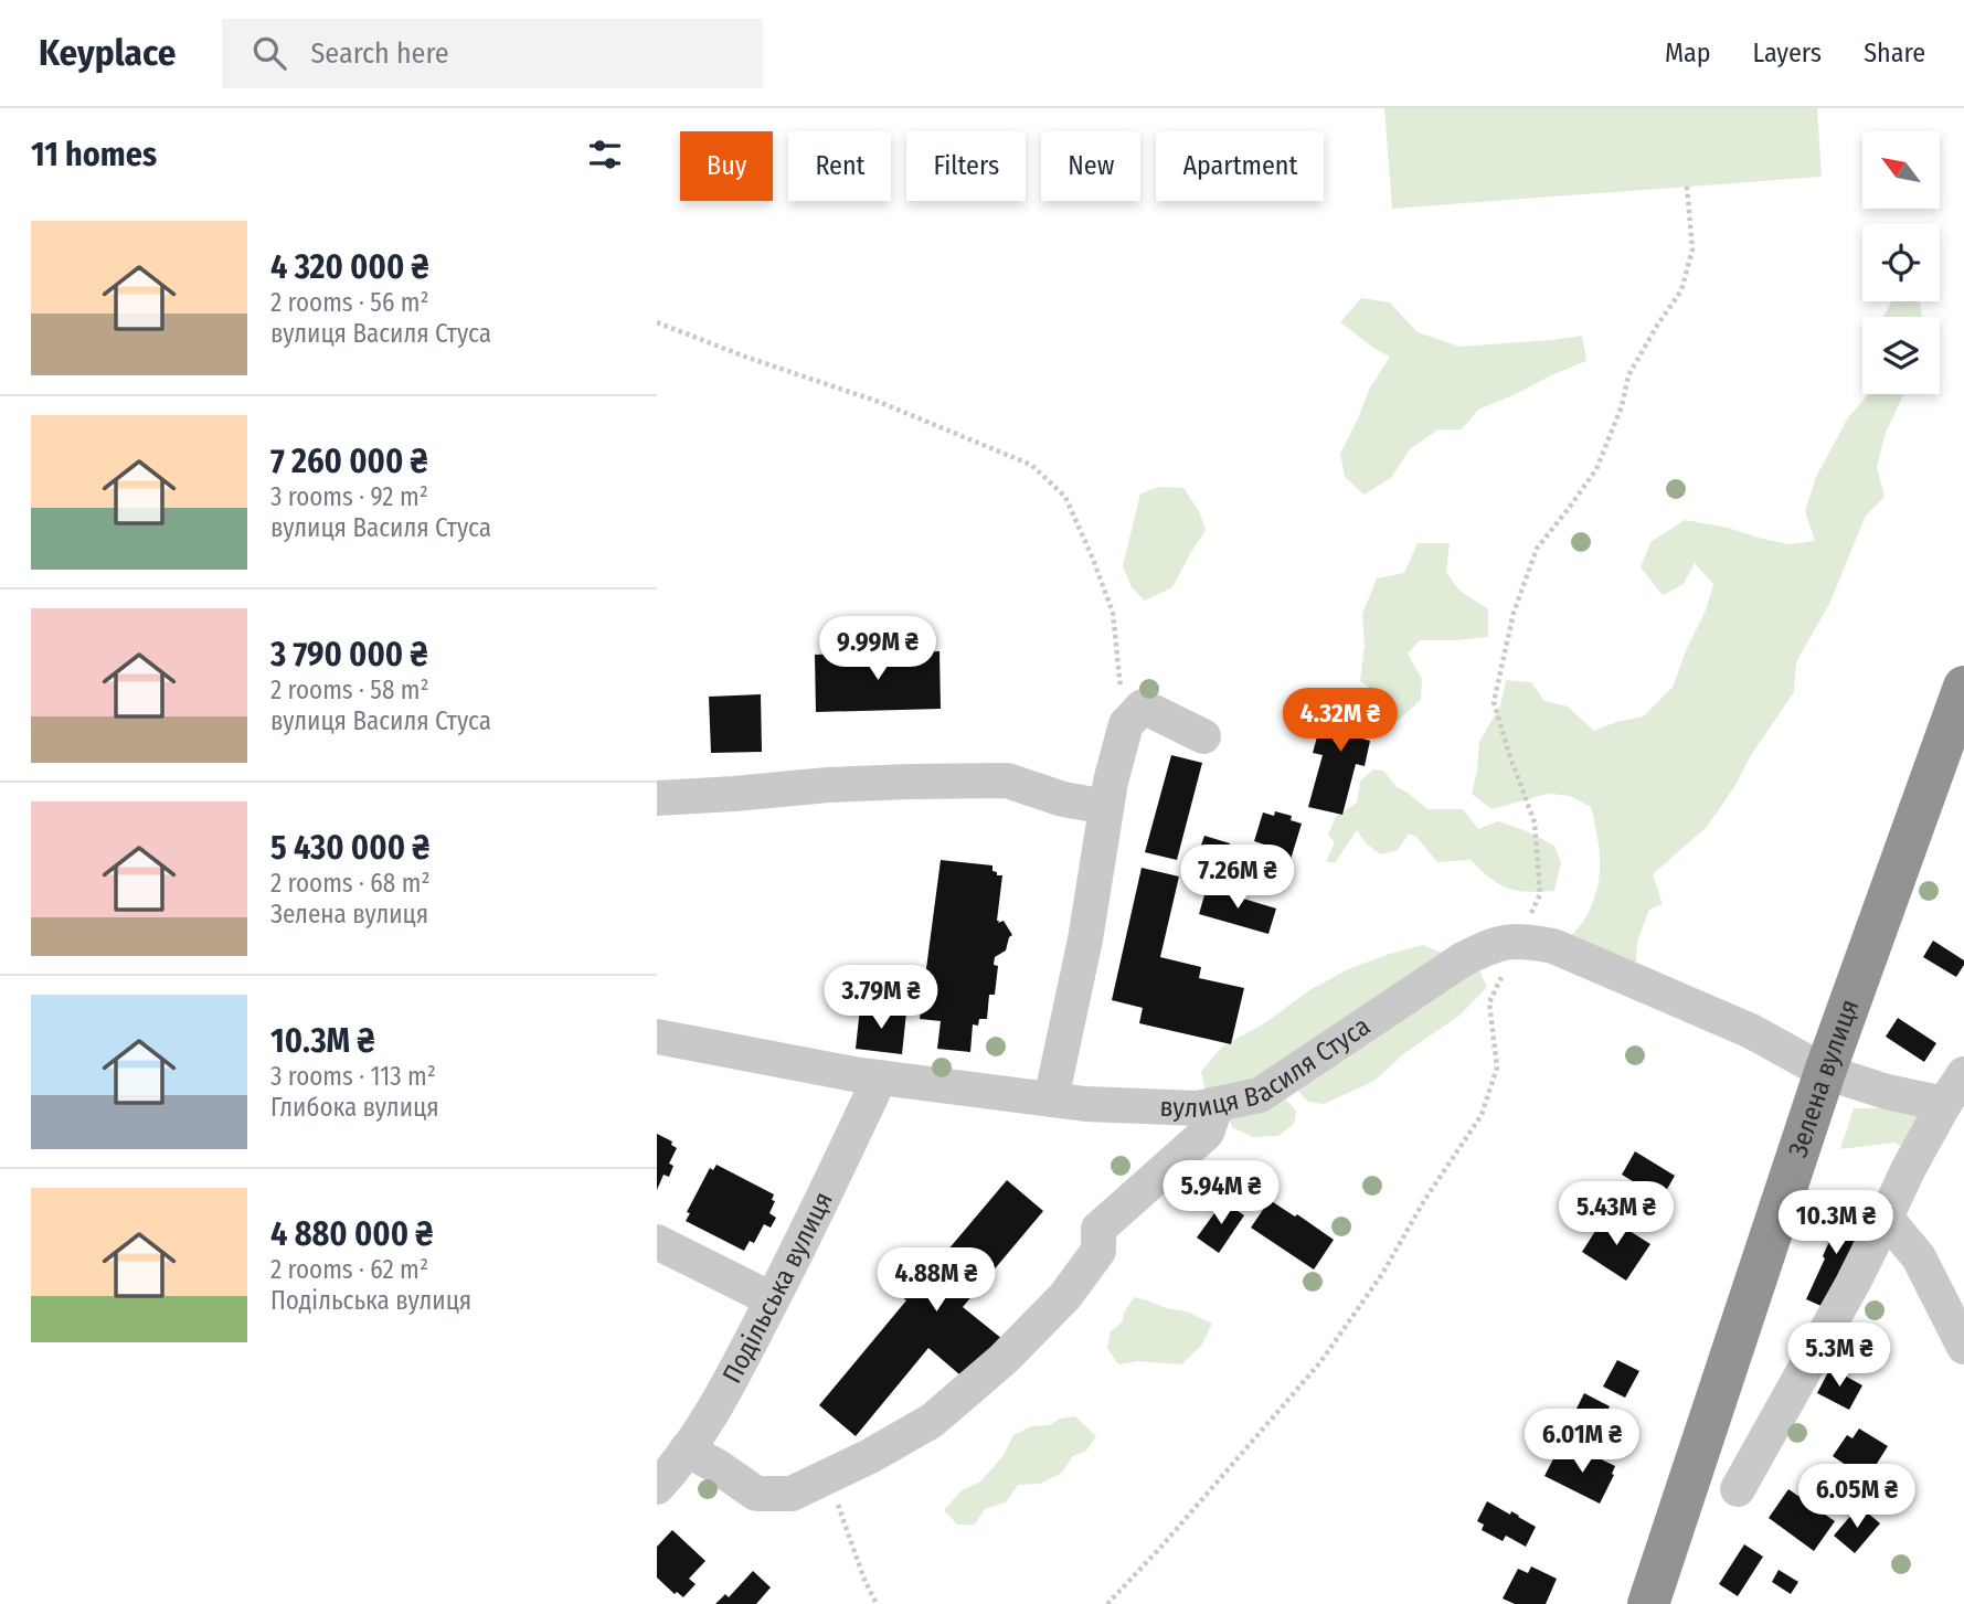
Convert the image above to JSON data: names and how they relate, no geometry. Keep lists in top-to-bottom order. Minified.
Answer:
{"streets":{"highway":["Зелена вулиця"],"street":["вулиця Василя Стуса","Подільська вулиця"]},"crossings":[["вулиця Василя Стуса","Зелена вулиця"],["вулиця Василя Стуса","Подільська вулиця"]],"north":"top left","page":{"header":"Keyplace","search":"Search here","nav":["Map","Layers","Share"],"heading":"11 homes","chip":["Buy","Rent","Filters","New","Apartment"],"list":[{"name":"4 320 000 ₴","note":"2 rooms · 56 m² · вулиця Василя Стуса"},{"name":"7 260 000 ₴","note":"3 rooms · 92 m² · вулиця Василя Стуса"},{"name":"3 790 000 ₴","note":"2 rooms · 58 m² · вулиця Василя Стуса"},{"name":"5 430 000 ₴","note":"2 rooms · 68 m² · Зелена вулиця"},{"name":"10.3M ₴","note":"3 rooms · 113 m² · Глибока вулиця"},{"name":"4 880 000 ₴","note":"2 rooms · 62 m² · Подільська вулиця"}],"price":["9.99M ₴","4.32M ₴","7.26M ₴","3.79M ₴","5.94M ₴","5.43M ₴","10.3M ₴","4.88M ₴","5.3M ₴","6.01M ₴","6.05M ₴"]}}
